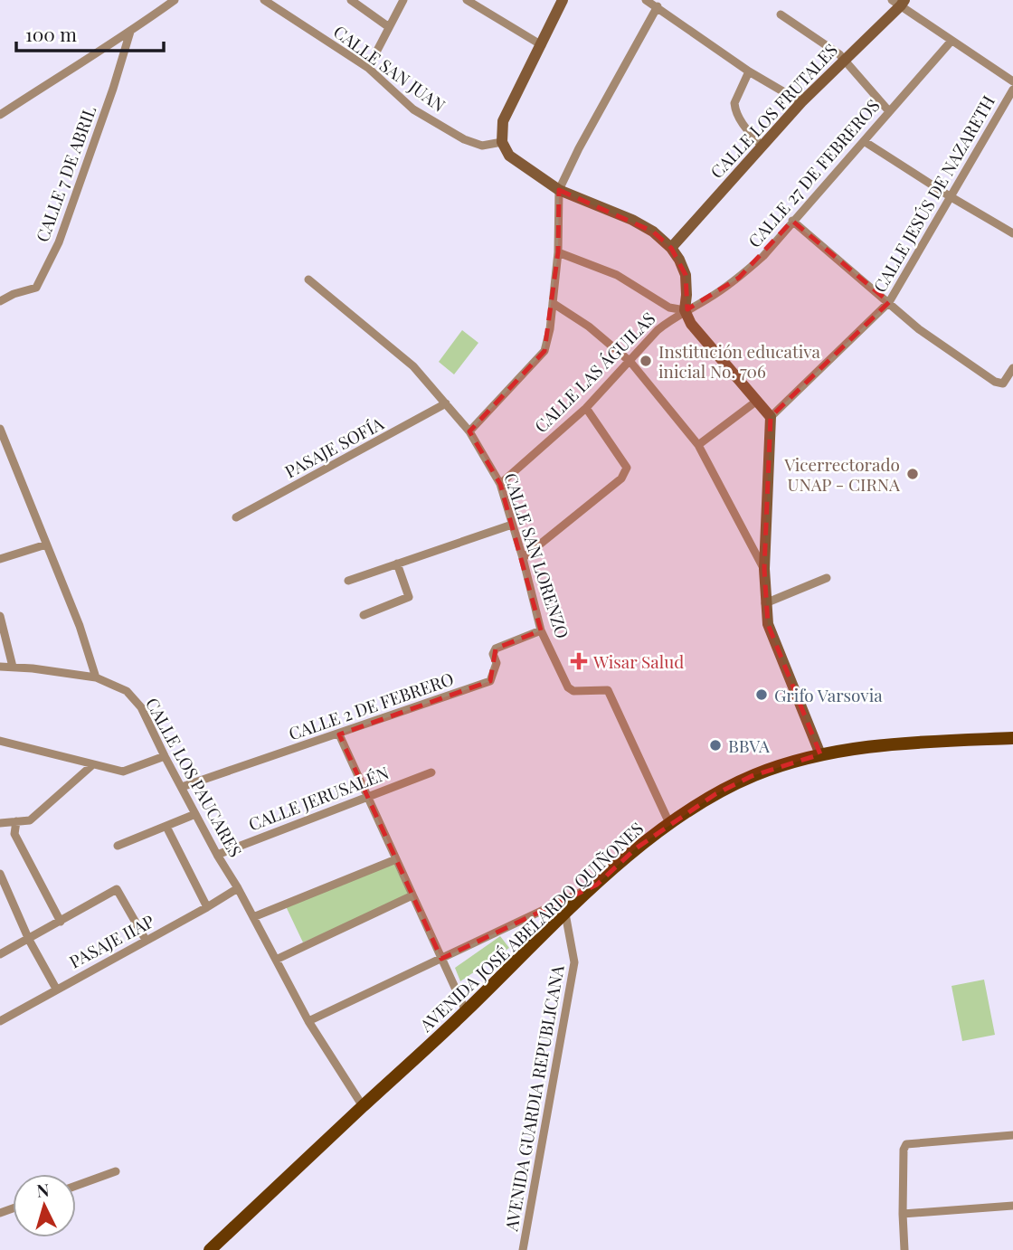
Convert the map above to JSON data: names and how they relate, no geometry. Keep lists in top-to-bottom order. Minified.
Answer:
{"streets":{"main road":["AVENIDA JOSÉ ABELARDO QUIÑONES"],"street":["CALLE SAN JUAN","CALLE LOS FRUTALES","CALLE 27 DE FEBREROS","CALLE 7 DE ABRIL","CALLE JESÚS DE NAZARETH","CALLE LAS ÁGUILAS","PASAJE SOFÍA","CALLE SAN LORENZO","CALLE 2 DE FEBRERO","CALLE LOS PAUCARES","CALLE JERUSALÉN","PASAJE IIAP","AVENIDA GUARDIA REPUBLICANA"]},"crossings":[["CALLE 27 DE FEBREROS","CALLE LAS ÁGUILAS"],["CALLE LAS ÁGUILAS","CALLE SAN LORENZO"],["PASAJE SOFÍA","CALLE SAN LORENZO"],["CALLE SAN LORENZO","CALLE 2 DE FEBRERO"],["CALLE SAN LORENZO","AVENIDA JOSÉ ABELARDO QUIÑONES"],["CALLE 2 DE FEBRERO","CALLE LOS PAUCARES"],["CALLE LOS PAUCARES","CALLE JERUSALÉN"],["CALLE LOS PAUCARES","AVENIDA JOSÉ ABELARDO QUIÑONES"],["CALLE LOS PAUCARES","PASAJE IIAP"],["AVENIDA JOSÉ ABELARDO QUIÑONES","AVENIDA GUARDIA REPUBLICANA"]],"places":{"other":["Institución educativa inicial No. 706","Vicerrectorado UNAP - CIRNA","Grifo Varsovia","BBVA"],"health":["Wisar Salud"]},"scale_bar":"100 m","north":"top"}
